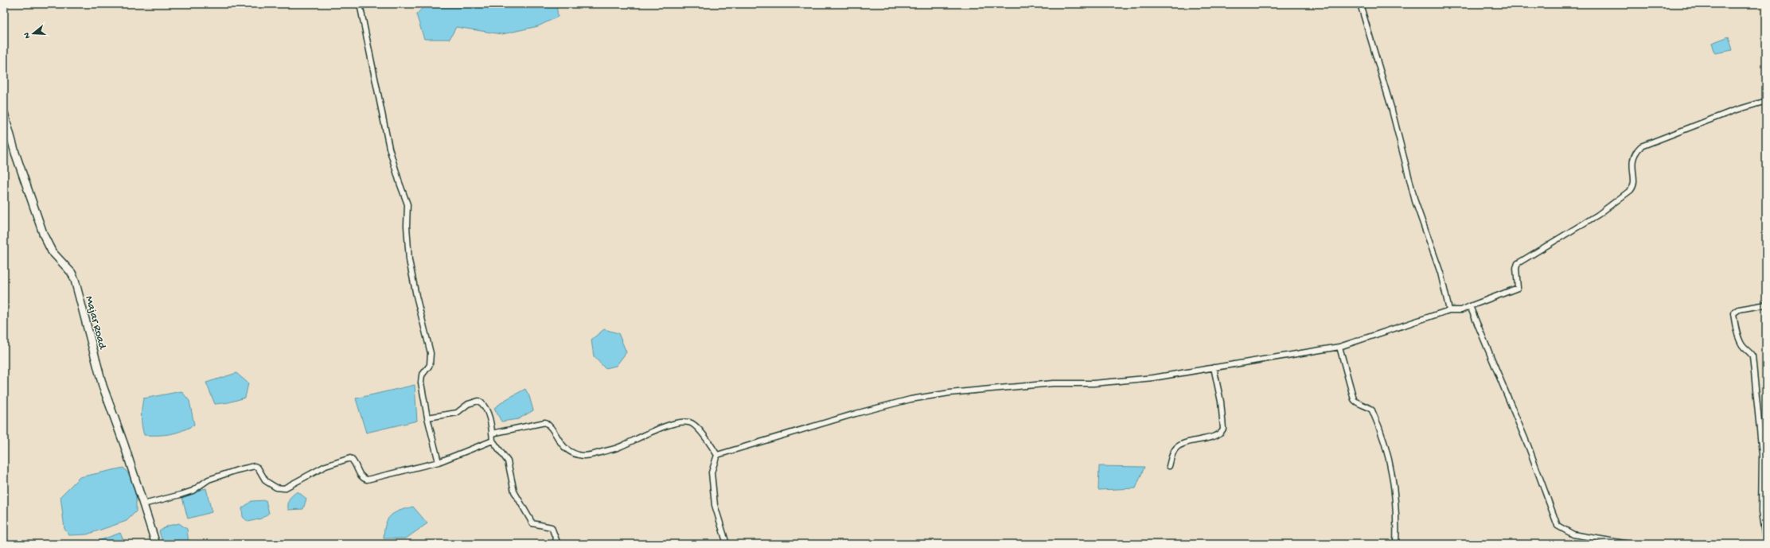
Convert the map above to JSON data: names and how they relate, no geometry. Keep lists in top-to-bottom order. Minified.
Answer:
{"streets":{"main road":["Majar Road"]},"north":"left"}
